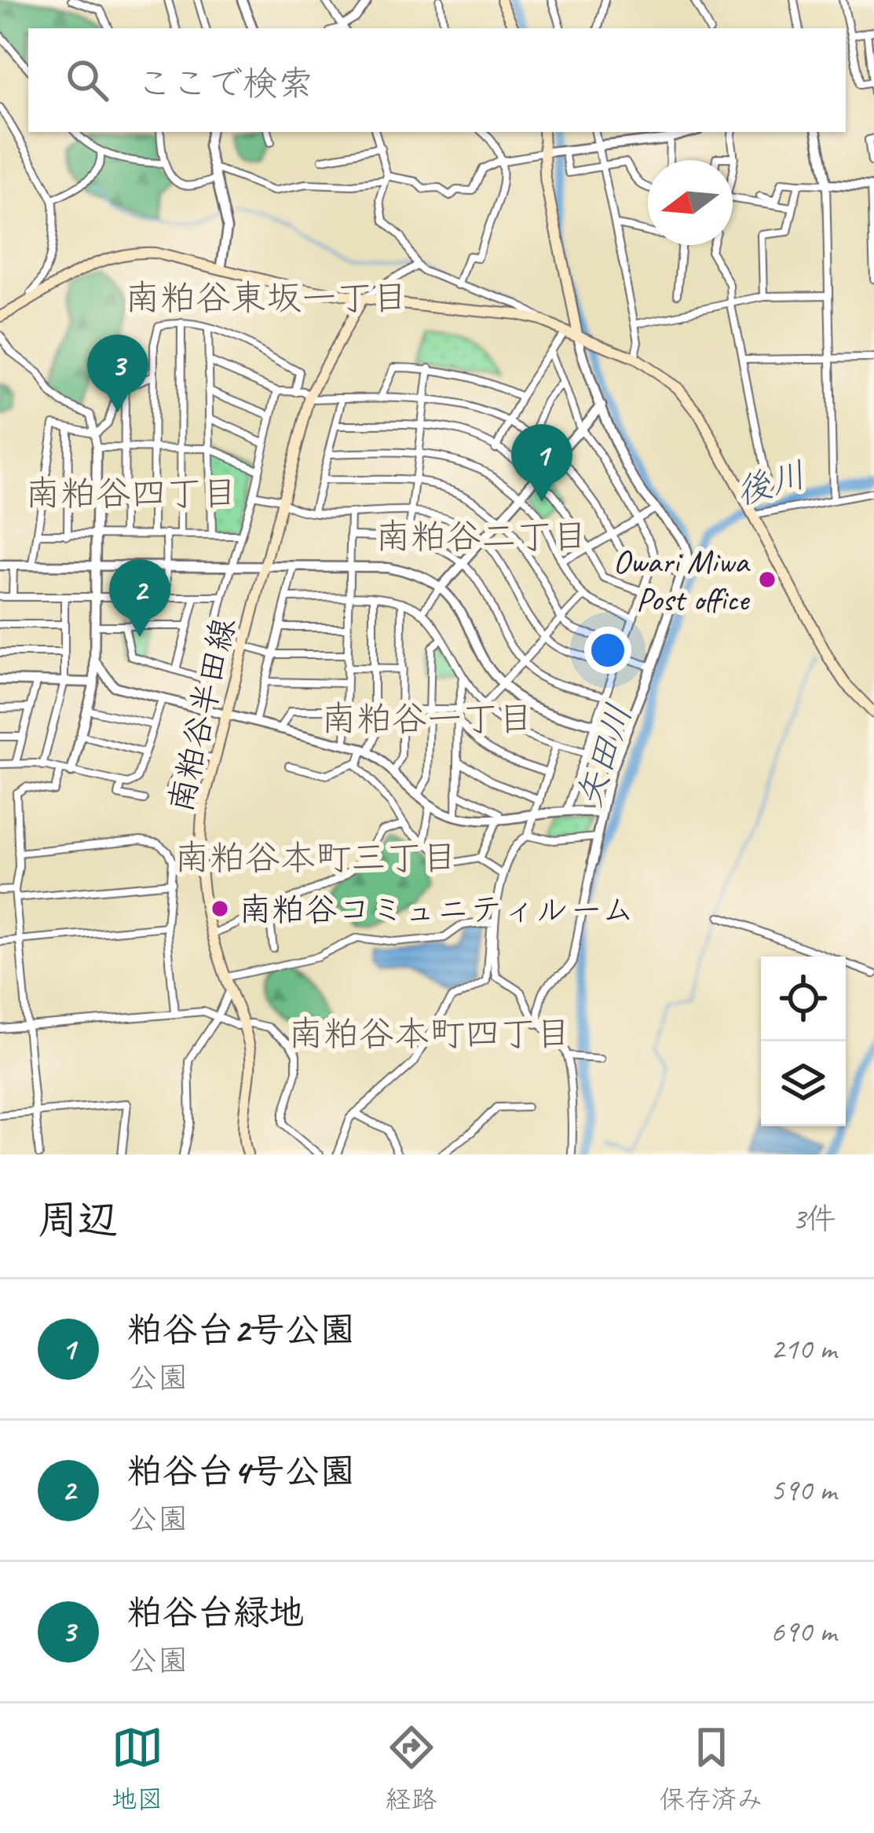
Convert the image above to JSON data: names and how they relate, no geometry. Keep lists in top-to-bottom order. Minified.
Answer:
{"streets":{"main road":["南粕谷半田線"]},"districts":["南粕谷東坂一丁目","南粕谷四丁目","南粕谷二丁目","南粕谷一丁目","南粕谷本町三丁目","南粕谷本町四丁目"],"water":["後川","矢田川"],"places":["Owari Miwa Post office","南粕谷コミュニティルーム"],"north":"left","page":{"search":"ここで検索","pins":["3","1","2"],"heading":["周辺","3件"],"list":[{"mark":"1","name":"粕谷台2号公園","note":"公園","value":"210 m"},{"mark":"2","name":"粕谷台4号公園","note":"公園","value":"590 m"},{"mark":"3","name":"粕谷台緑地","note":"公園","value":"690 m"}],"nav":["地図","経路","保存済み"]}}
